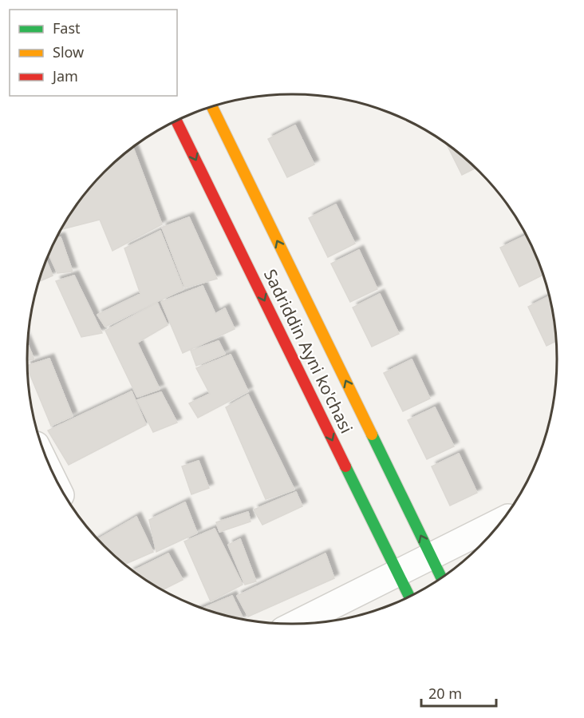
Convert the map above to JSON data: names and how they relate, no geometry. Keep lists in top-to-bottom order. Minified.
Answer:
{"streets":{"main road":["Sadriddin Ayni ko'chasi"]},"legend":["Fast","Slow","Jam"],"scale_bar":"20 m"}
